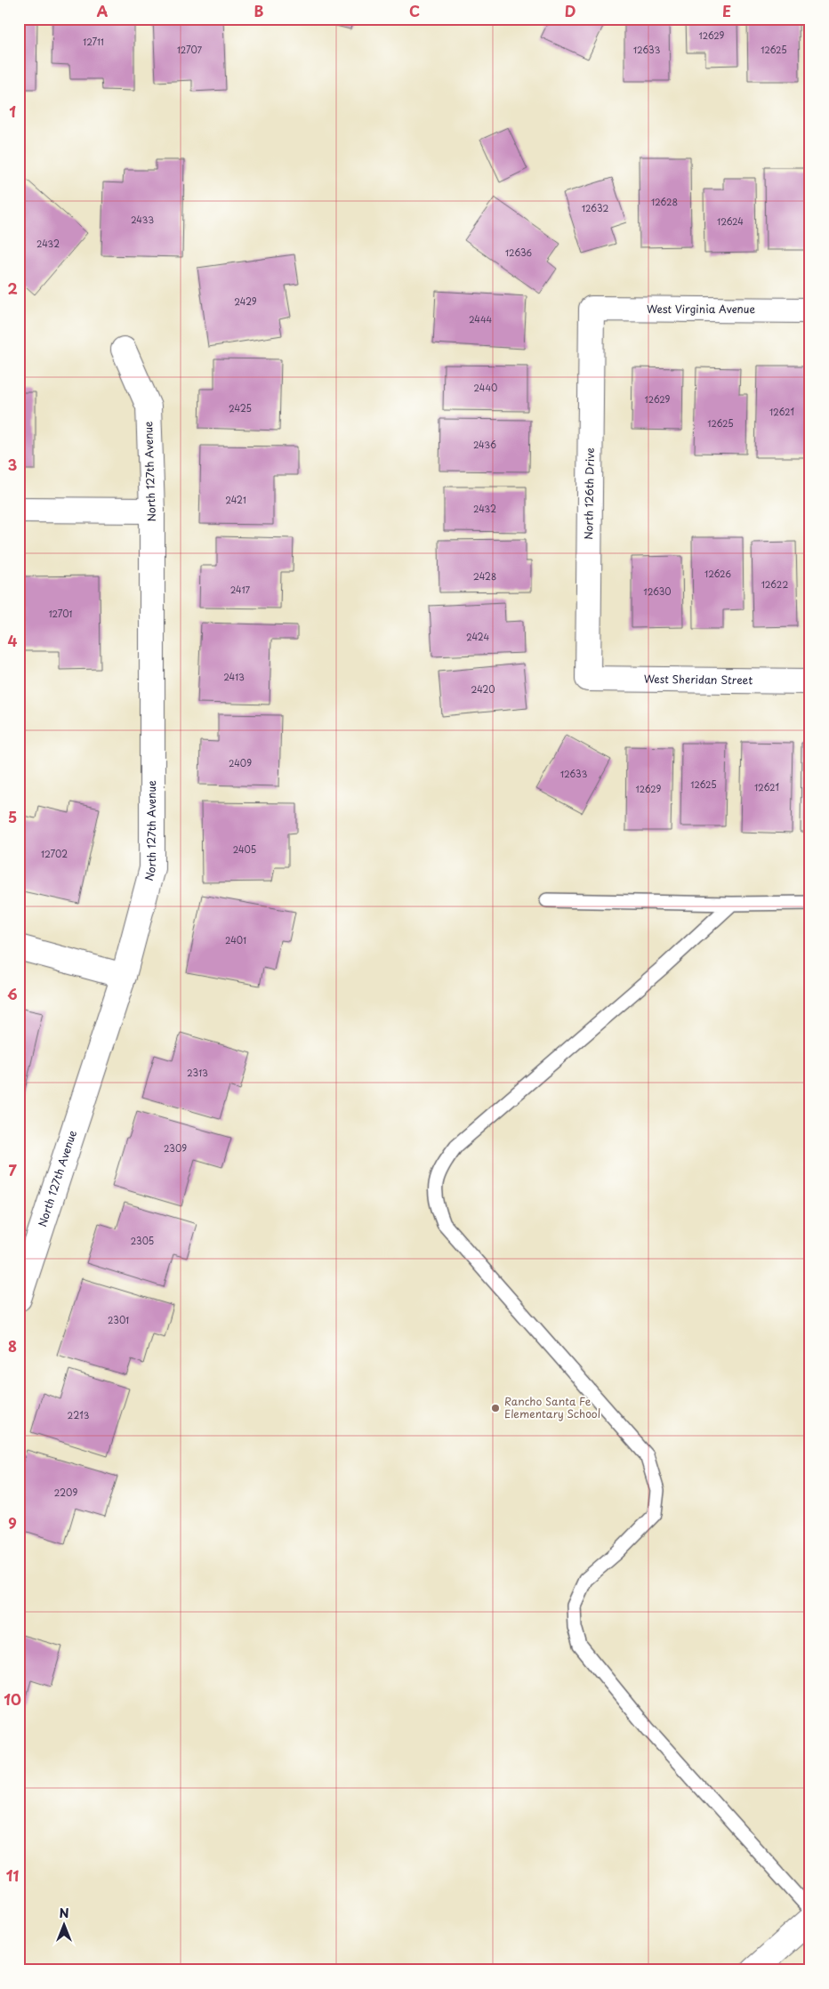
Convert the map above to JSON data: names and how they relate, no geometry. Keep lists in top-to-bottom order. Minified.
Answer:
{"streets":{"street":["West Virginia Avenue","North 127th Avenue","North 126th Drive","West Sheridan Street"]},"crossings":[["West Virginia Avenue","North 126th Drive"],["North 126th Drive","West Sheridan Street"]],"places":["Rancho Santa Fe Elementary School"],"house_numbers":["12629","12711","12707","12633","12625","12628","12632","2433","12624","2432","12636","2429","2444","2440","12629","2425","12621","12625","2436","2421","2432","12626","2428","12622","2417","12630","12701","2424","2413","2420","2409","12633","12625","12621","12629","2405","12702","2401","2313","2309","2305","2301","2213","2209"],"north":"top","grid":{"columns":["A","B","C","D","E"],"rows":["1","2","3","4","5","6","7","8","9","10","11"]}}
